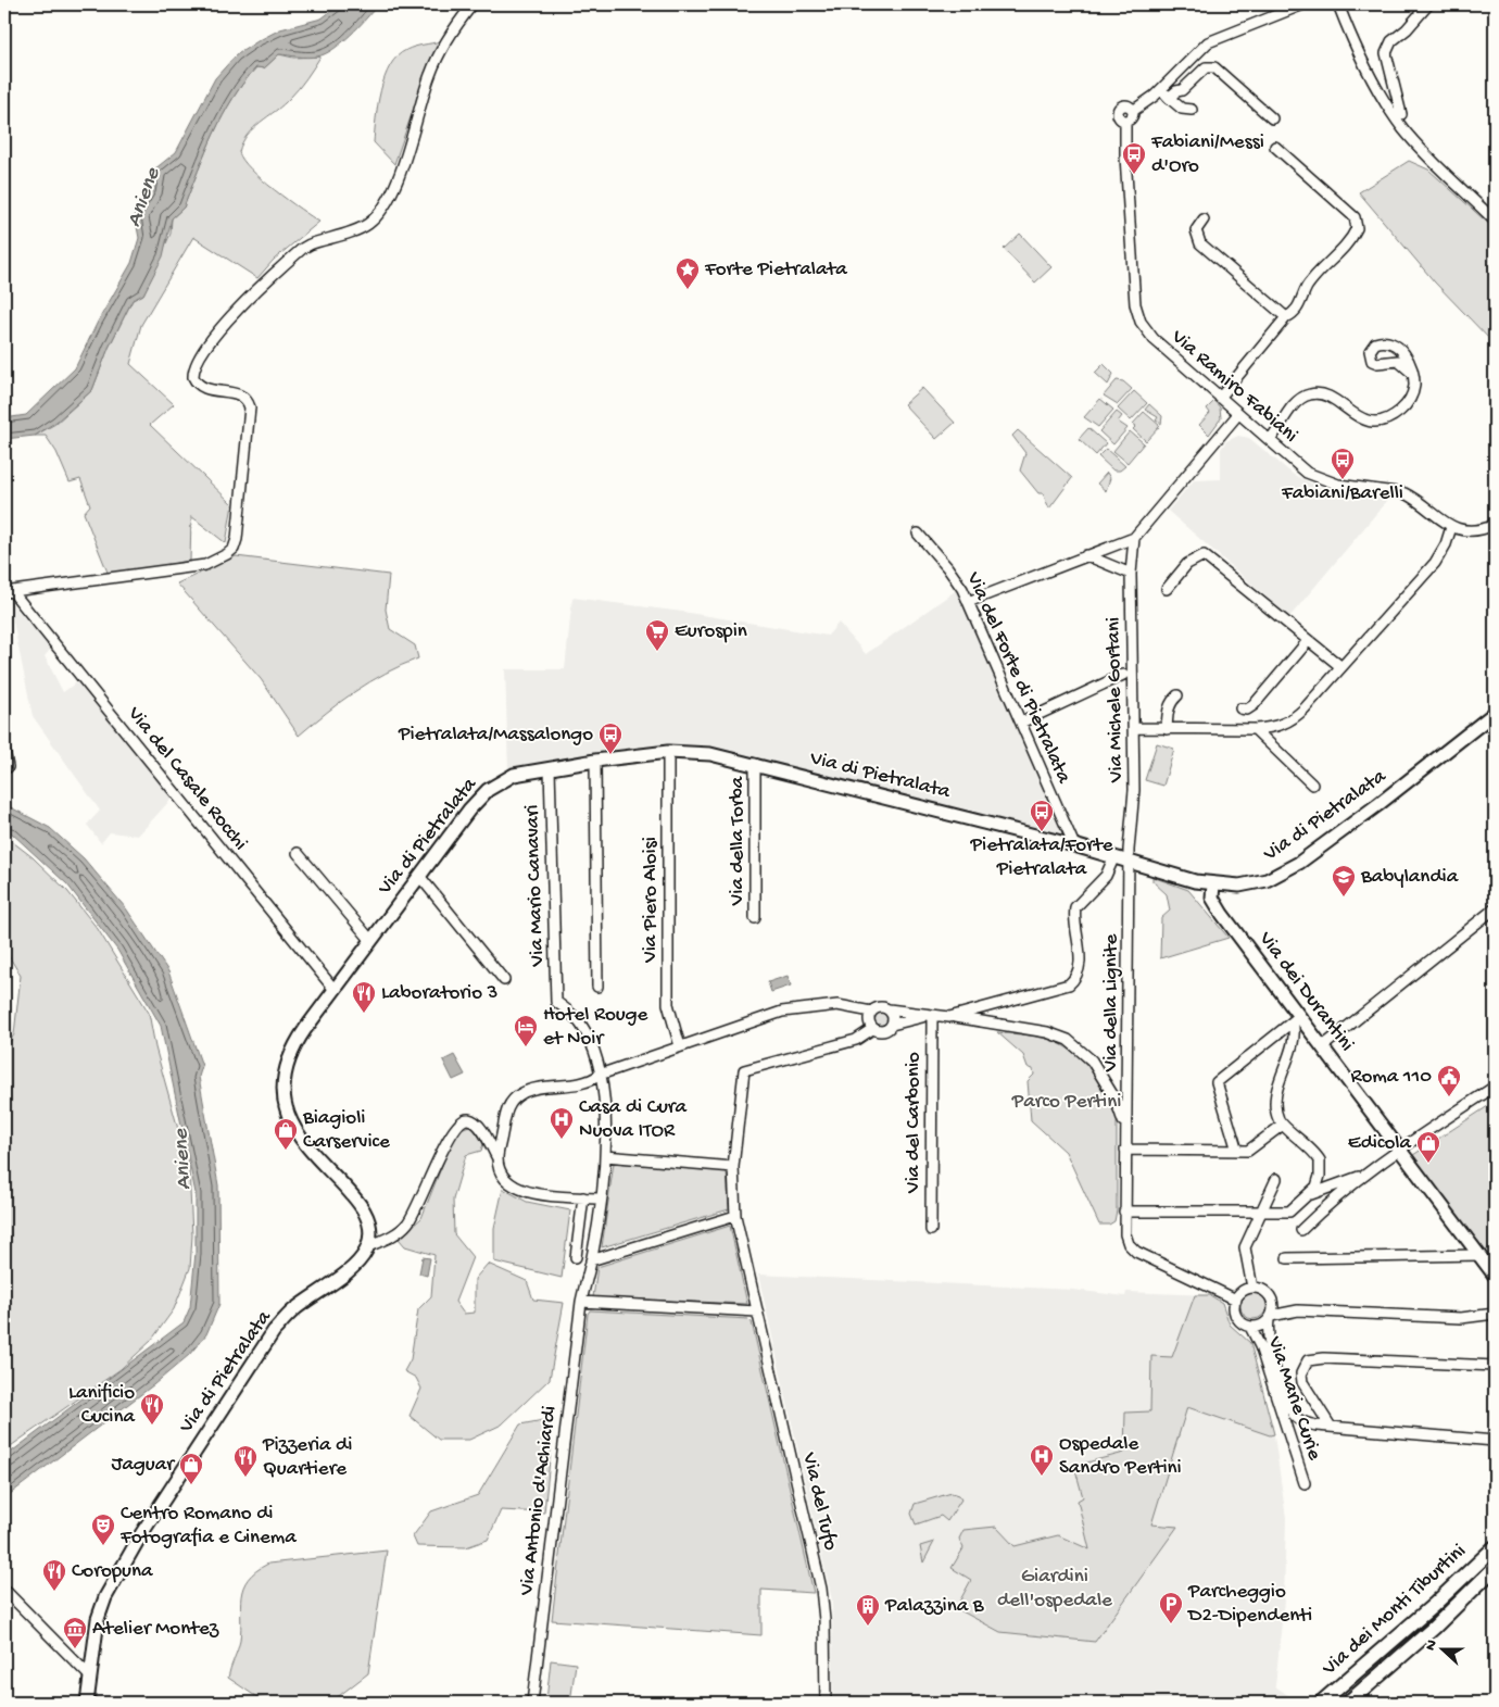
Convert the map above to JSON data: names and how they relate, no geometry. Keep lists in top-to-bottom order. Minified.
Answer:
{"streets":{"main road":["Via dei Monti Tiburtini"],"street":["Via Ramiro Fabiani","Via del Forte di Pietralata","Via Michele Gortani","Via di Pietralata","Via del Casale Rocchi","Via della Torba","Via Mario Canavari","Via Piero Aloisi","Via dei Durantini","Via della Lignite","Via del Carbonio","Via Marie Curie","Via Antonio d'Achiardi","Via del Tufo"]},"crossings":[["Via del Forte di Pietralata","Via di Pietralata"],["Via Michele Gortani","Via di Pietralata"],["Via Michele Gortani","Via della Lignite"],["Via di Pietralata","Via del Casale Rocchi"],["Via di Pietralata","Via della Torba"],["Via di Pietralata","Via Mario Canavari"],["Via di Pietralata","Via Piero Aloisi"],["Via di Pietralata","Via dei Durantini"],["Via di Pietralata","Via della Lignite"],["Via Mario Canavari","Via Antonio d'Achiardi"],["Via della Lignite","Via Marie Curie"]],"water":["Aniene"],"parks":["Parco Pertini","Giardini dell'ospedale"],"places":{"bus stop":["Fabiani/Messi d'Oro","Fabiani/Barelli","Pietralata/Massalongo","Pietralata/Forte Pietralata"],"place":["Forte Pietralata"],"supermarket":["Eurospin"],"school or university":["Babylandia"],"restaurant":["Laboratorio 3","Lanificio Cucina","Pizzeria di Quartiere","Coropuna"],"hotel":["Hotel Rouge et Noir"],"public building":["Roma 110"],"hospital":["Casa di Cura Nuova ITOR","Ospedale Sandro Pertini"],"shop":["Biagioli Carservice","Edicola","Jaguar"],"theatre":["Centro Romano di Fotografia e Cinema"],"parking":["Parcheggio D2-Dipendenti"],"building":["Palazzina B"],"museum":["Atelier Montez"]},"north":"left"}
